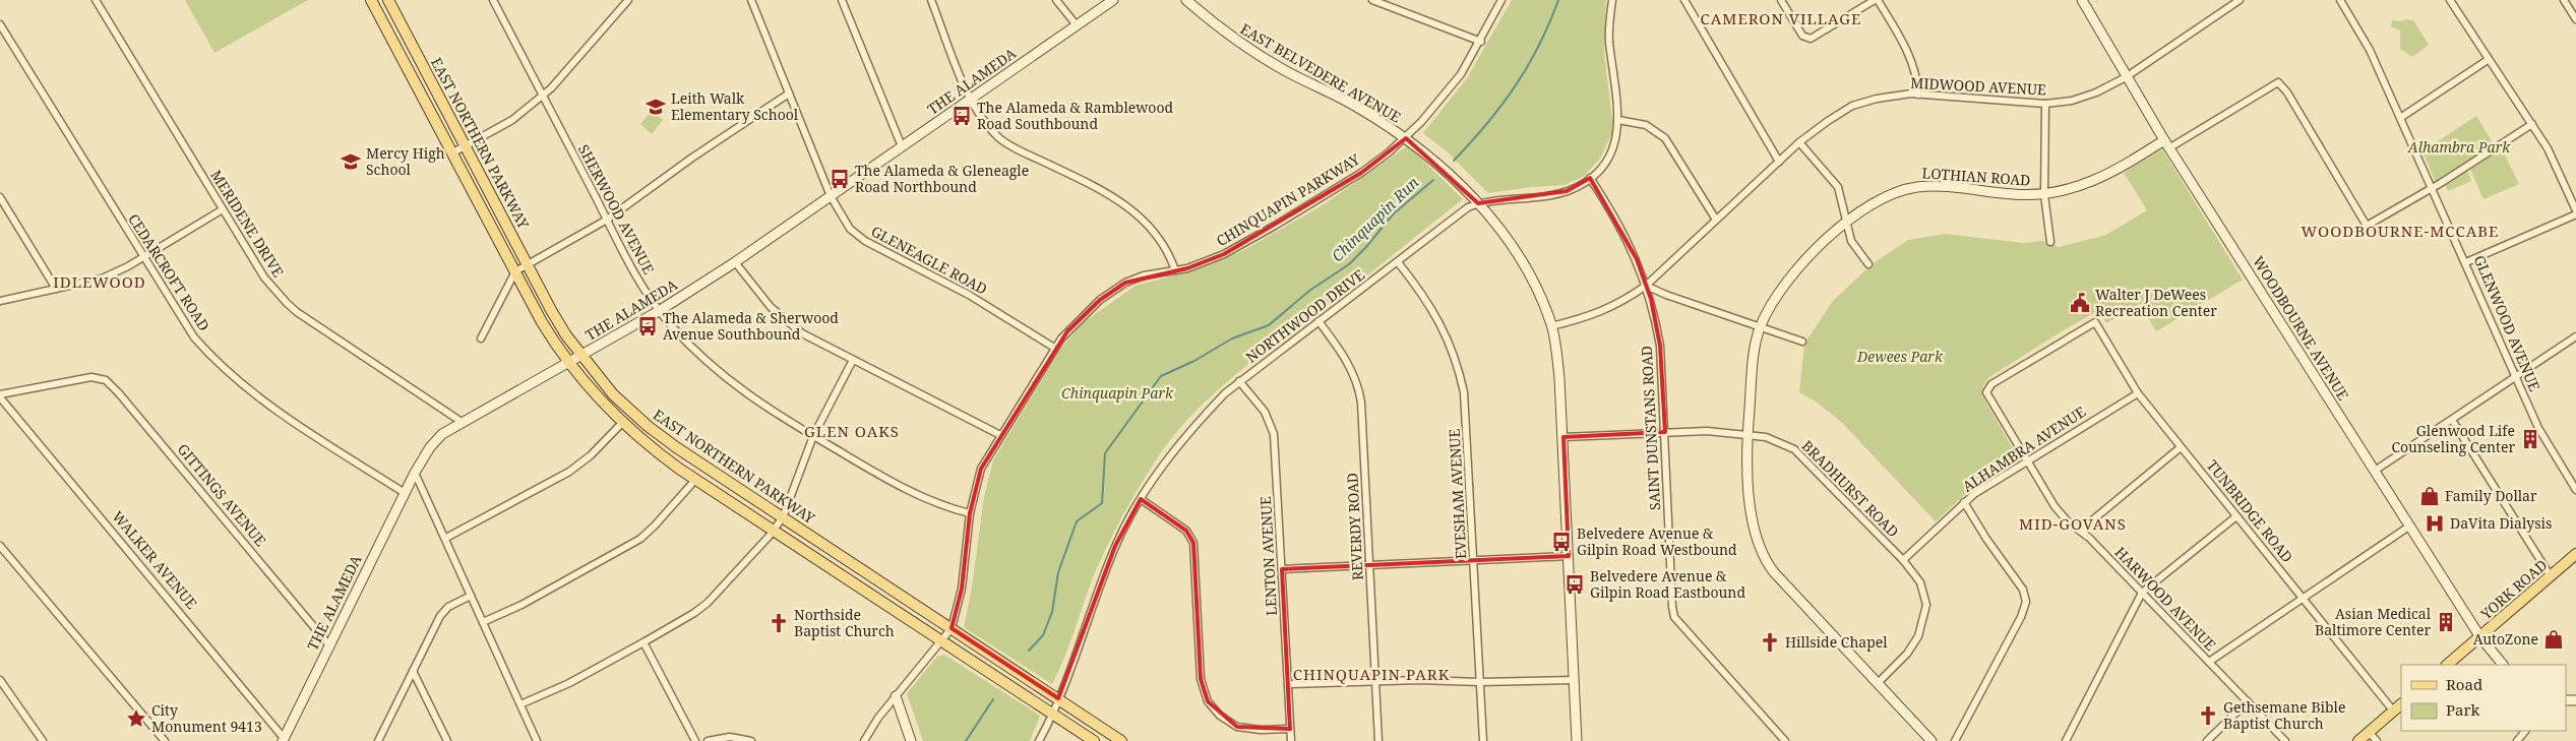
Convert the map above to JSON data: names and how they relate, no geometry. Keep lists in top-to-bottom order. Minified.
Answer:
{"streets":{"main road":["EAST NORTHERN PARKWAY","YORK ROAD"],"street":["EAST BELVEDERE AVENUE","THE ALAMEDA","MIDWOOD AVENUE","LOTHIAN ROAD","CHINQUAPIN PARKWAY","SHERWOOD AVENUE","MERIDENE DRIVE","GLENEAGLE ROAD","CEDARCROFT ROAD","NORTHWOOD DRIVE","GLENWOOD AVENUE","WOODBOURNE AVENUE","SAINT DUNSTANS ROAD","ALHAMBRA AVENUE","BRADHURST ROAD","EVESHAM AVENUE","GITTINGS AVENUE","TUNBRIDGE ROAD","REVERDY ROAD","LENTON AVENUE","WALKER AVENUE","HARWOOD AVENUE"]},"crossings":[["EAST BELVEDERE AVENUE","MIDWOOD AVENUE"],["EAST BELVEDERE AVENUE","CHINQUAPIN PARKWAY"],["EAST BELVEDERE AVENUE","NORTHWOOD DRIVE"],["EAST BELVEDERE AVENUE","BRADHURST ROAD"],["THE ALAMEDA","EAST NORTHERN PARKWAY"],["THE ALAMEDA","SHERWOOD AVENUE"],["THE ALAMEDA","MERIDENE DRIVE"],["THE ALAMEDA","GLENEAGLE ROAD"],["THE ALAMEDA","CEDARCROFT ROAD"],["THE ALAMEDA","GITTINGS AVENUE"],["THE ALAMEDA","WALKER AVENUE"],["MIDWOOD AVENUE","WOODBOURNE AVENUE"],["MIDWOOD AVENUE","SAINT DUNSTANS ROAD"],["EAST NORTHERN PARKWAY","CHINQUAPIN PARKWAY"],["EAST NORTHERN PARKWAY","NORTHWOOD DRIVE"],["LOTHIAN ROAD","GLENWOOD AVENUE"],["LOTHIAN ROAD","WOODBOURNE AVENUE"],["LOTHIAN ROAD","BRADHURST ROAD"],["CHINQUAPIN PARKWAY","SHERWOOD AVENUE"],["CHINQUAPIN PARKWAY","GLENEAGLE ROAD"],["NORTHWOOD DRIVE","SAINT DUNSTANS ROAD"],["NORTHWOOD DRIVE","EVESHAM AVENUE"],["NORTHWOOD DRIVE","REVERDY ROAD"],["NORTHWOOD DRIVE","LENTON AVENUE"],["WOODBOURNE AVENUE","YORK ROAD"],["SAINT DUNSTANS ROAD","BRADHURST ROAD"],["ALHAMBRA AVENUE","BRADHURST ROAD"],["ALHAMBRA AVENUE","TUNBRIDGE ROAD"],["ALHAMBRA AVENUE","HARWOOD AVENUE"],["GITTINGS AVENUE","WALKER AVENUE"],["TUNBRIDGE ROAD","HARWOOD AVENUE"]],"districts":["CAMERON VILLAGE","WOODBOURNE-MCCABE","IDLEWOOD","GLEN OAKS","MID-GOVANS","CHINQUAPIN PARK"],"water":["Chinquapin Run"],"parks":["Alhambra Park","Dewees Park","Chinquapin Park"],"places":{"school or university":["Leith Walk Elementary School","Mercy High School"],"bus stop":["The Alameda & Ramblewood Road Southbound","The Alameda & Gleneagle Road Northbound","The Alameda & Sherwood Avenue Southbound","Belvedere Avenue & Gilpin Road Westbound","Belvedere Avenue & Gilpin Road Eastbound"],"public building":["Walter J DeWees Recreation Center"],"building":["Glenwood Life Counseling Center","Asian Medical Baltimore Center"],"shop":["Family Dollar","AutoZone"],"hospital":["DaVita Dialysis"],"church":["Northside Baptist Church","Hillside Chapel","Gethsemane Bible Baptist Church"],"place":["City Monument 9413"]},"legend":["Road","Park"]}
